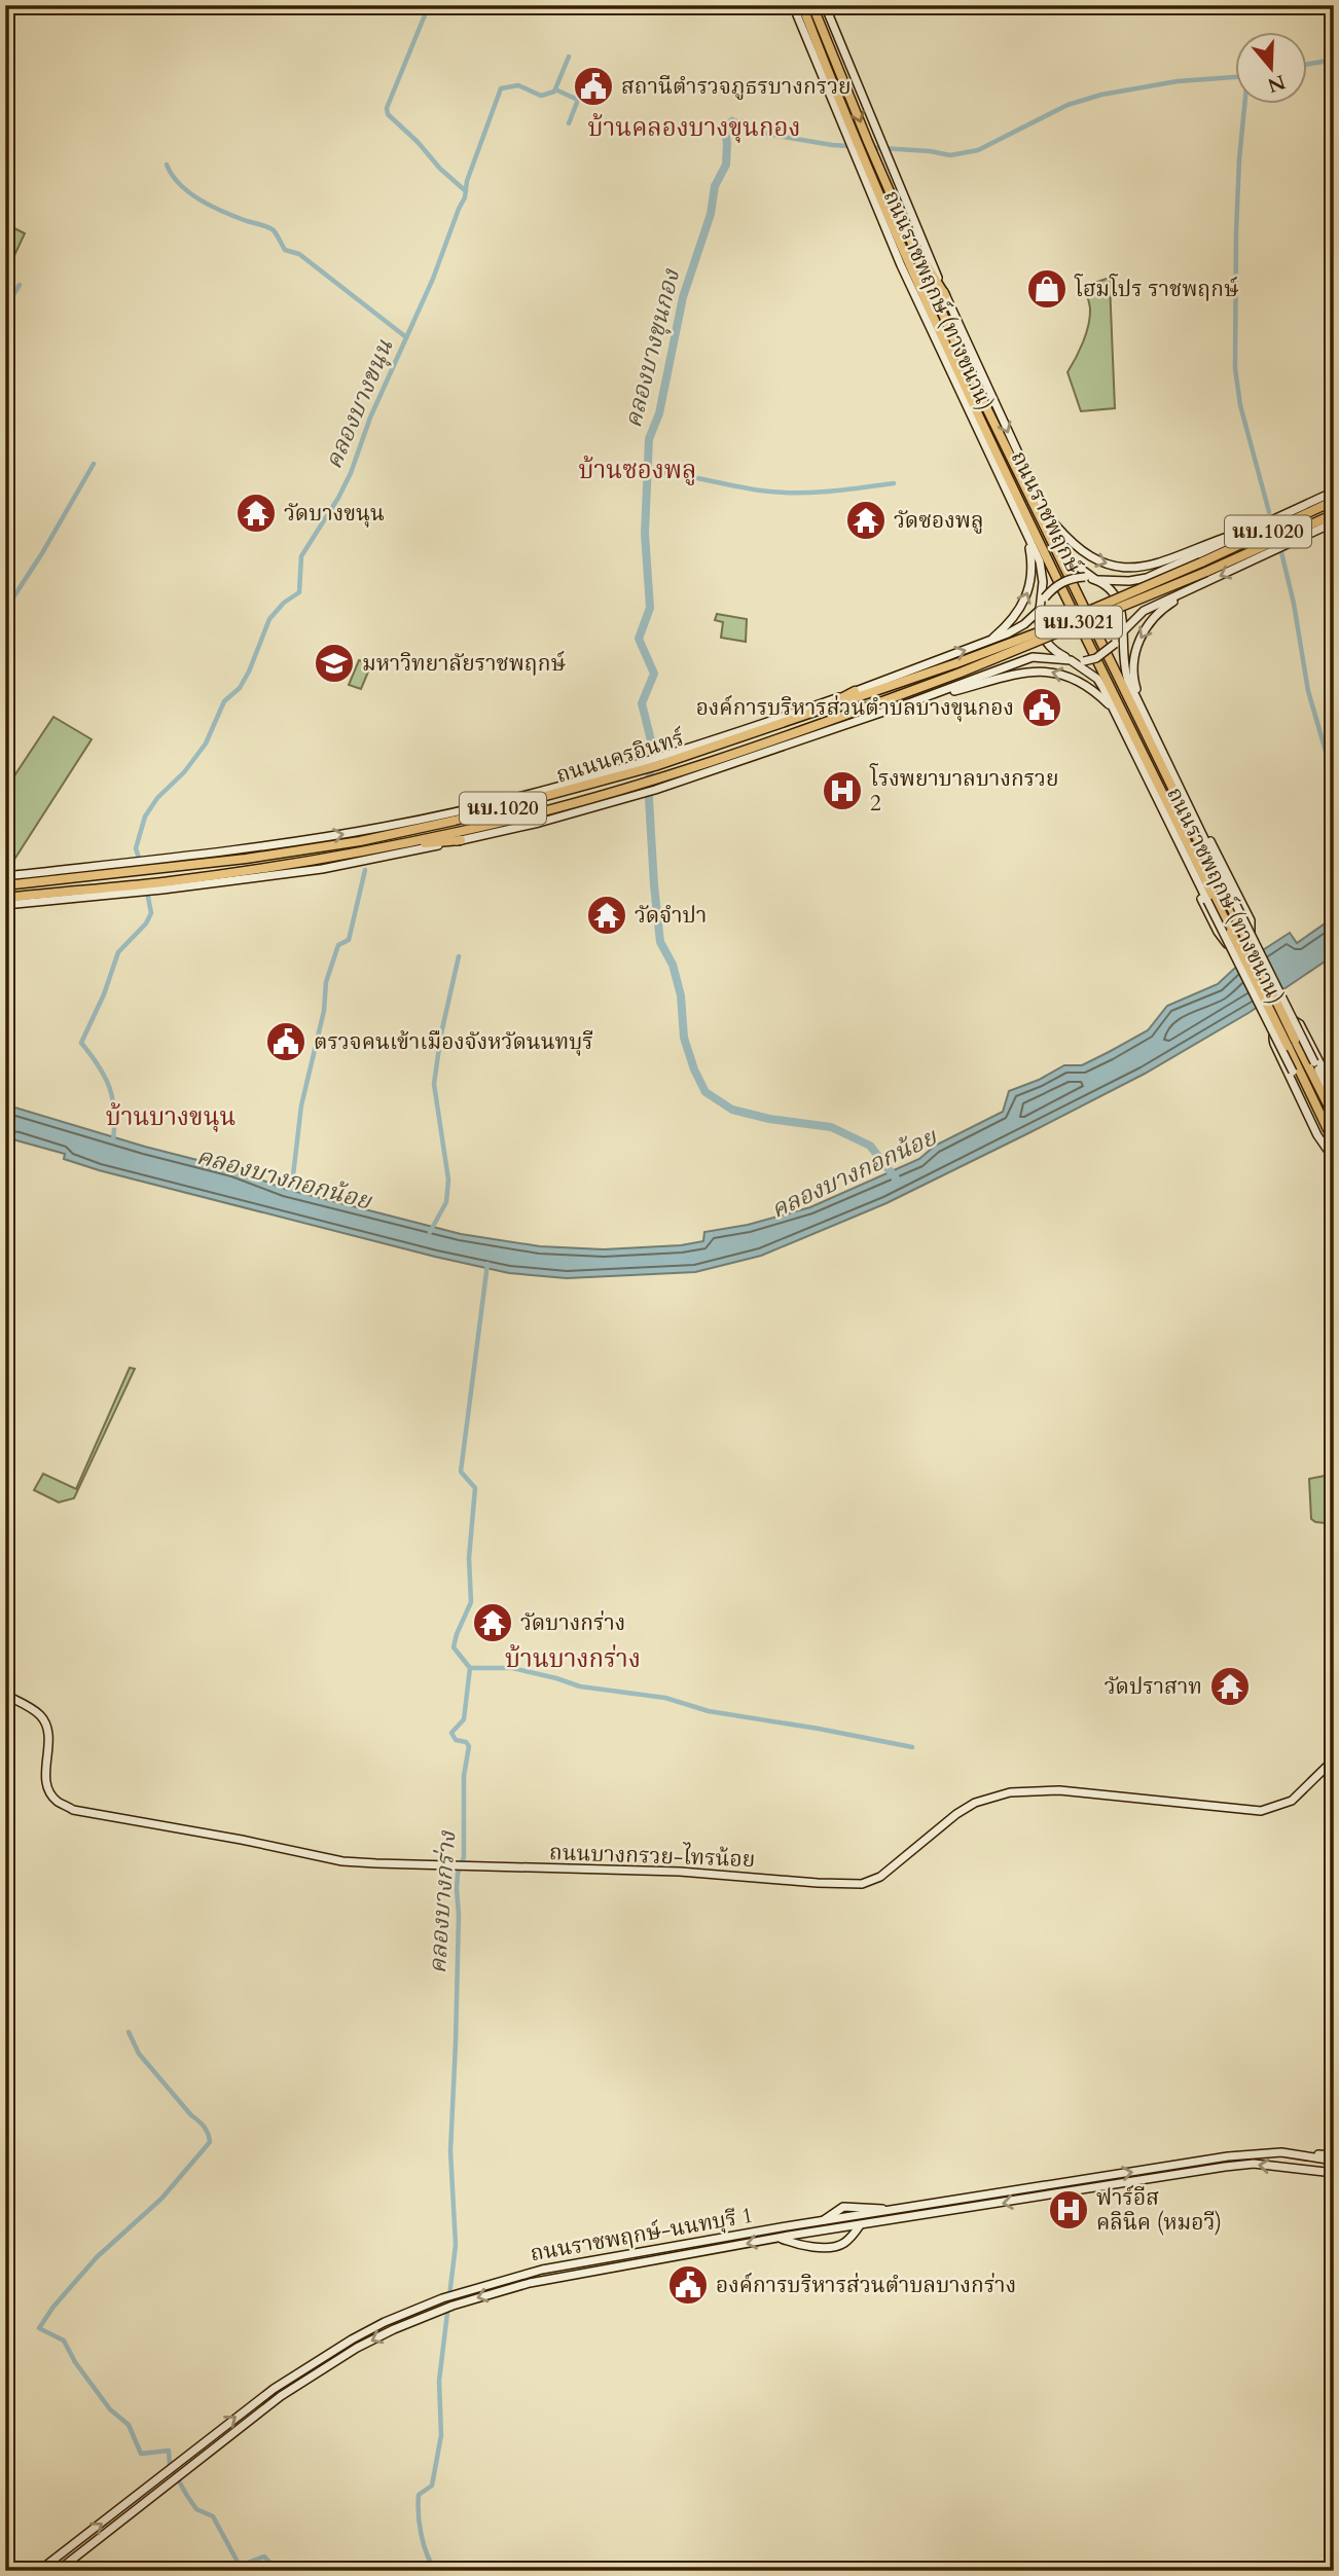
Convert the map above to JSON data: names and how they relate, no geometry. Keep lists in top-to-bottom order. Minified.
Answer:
{"streets":{"main road":["ถนนราชพฤกษ์ (ทางขนาน)","ถนนราชพฤกษ์","นบ.1020","นบ.3021","ถนนนครอินทร์","ถนนบางกรวย-ไทรน้อย","ถนนราชพฤกษ์-นนทบุรี 1"]},"crossings":[["ถนนราชพฤกษ์ (ทางขนาน)","ถนนราชพฤกษ์"],["ถนนราชพฤกษ์ (ทางขนาน)","นบ.1020"],["ถนนราชพฤกษ์ (ทางขนาน)","ถนนนครอินทร์"],["ถนนราชพฤกษ์","นบ.3021"],["นบ.1020","ถนนนครอินทร์"]],"districts":["บ้านคลองบางขุนกอง","บ้านซองพลู","บ้านบางขนุน","บ้านบางกร่าง"],"water":["คลองบางขุนกอง","คลองบางขนุน","คลองบางกอกน้อย","คลองบางกร่าง"],"places":{"public building":["สถานีตำรวจภูธรบางกรวย","องค์การบริหารส่วนตำบลบางขุนกอง","ตรวจคนเข้าเมืองจังหวัดนนทบุรี","องค์การบริหารส่วนตำบลบางกร่าง"],"shop":["โฮมโปร ราชพฤกษ์"],"temple":["วัดบางขนุน","วัดซองพลู","วัดจําปา","วัดบางกร่าง","วัดปราสาท"],"school or university":["มหาวิทยาลัยราชพฤกษ์"],"hospital":["โรงพยาบาลบางกรวย 2","ฟาร์อีส คลินิค (หมอวี)"]},"north":"bottom"}
